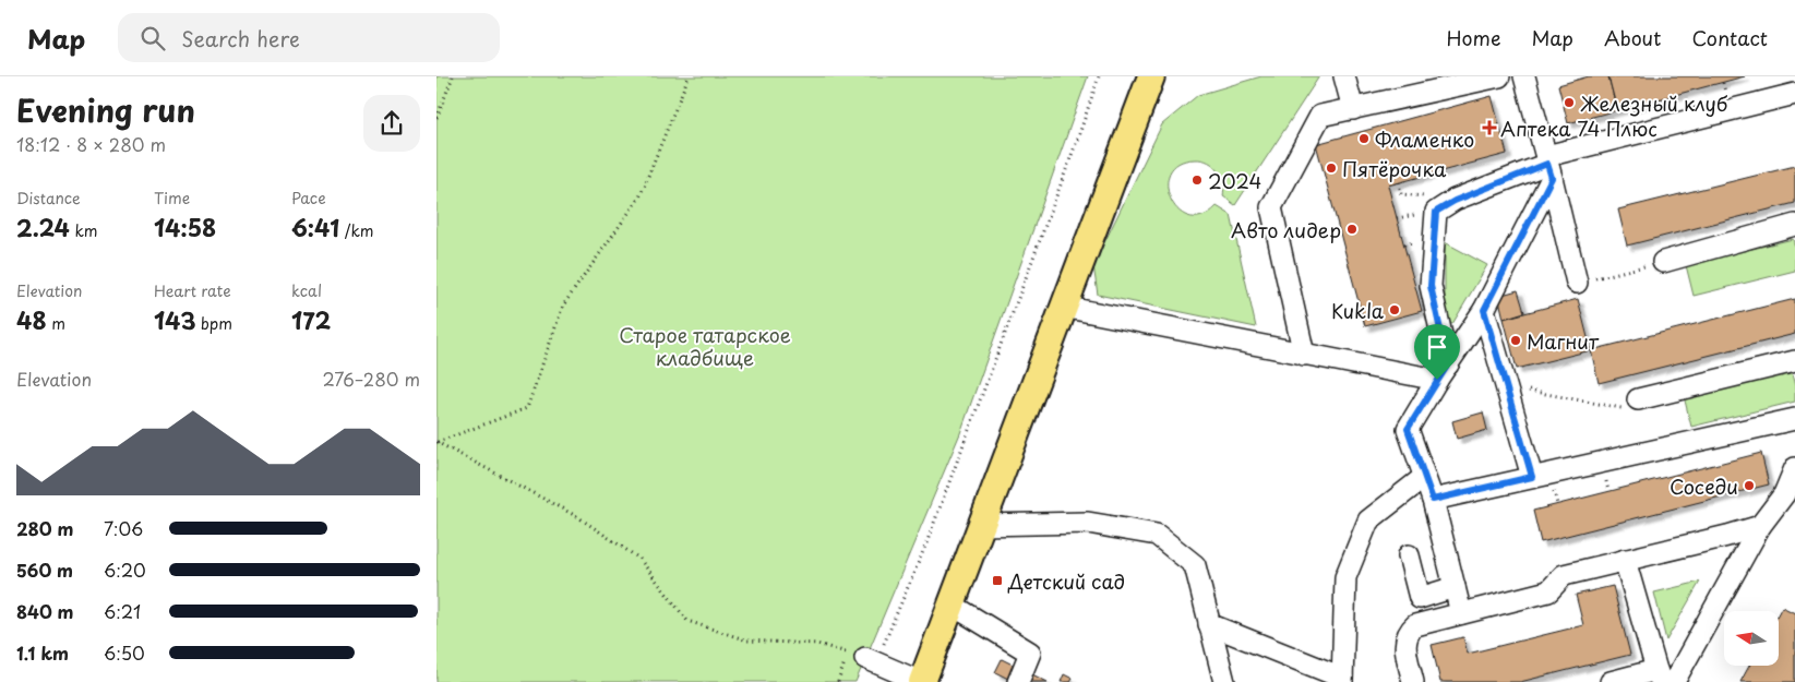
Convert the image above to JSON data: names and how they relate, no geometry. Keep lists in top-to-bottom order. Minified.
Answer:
{"parks":["Старое татарское кладбище"],"places":{"other":["Железный клуб","Фламенко","Пятёрочка","2024","Авто лидер","Kukla","Магнит","Соседи"],"health":["Аптека 74 Плюс"],"transit":["Детский сад"]},"north":"left","page":{"header":"Map","search":"Search here","nav":["Home","Map","About","Contact"],"heading":["Evening run","18:12 · 8 × 280 m"],"stats":[["Distance","2.24 km"],["Time","14:58"],["Pace","6:41 /km"],["Elevation","48 m"],["Heart rate","143 bpm"],["kcal","172"]],"chart":["Elevation","276–280 m"],"list":[{"name":"280 m","note":"7:06"},{"name":"560 m","note":"6:20"},{"name":"840 m","note":"6:21"},{"name":"1.1 km","note":"6:50"}]}}
